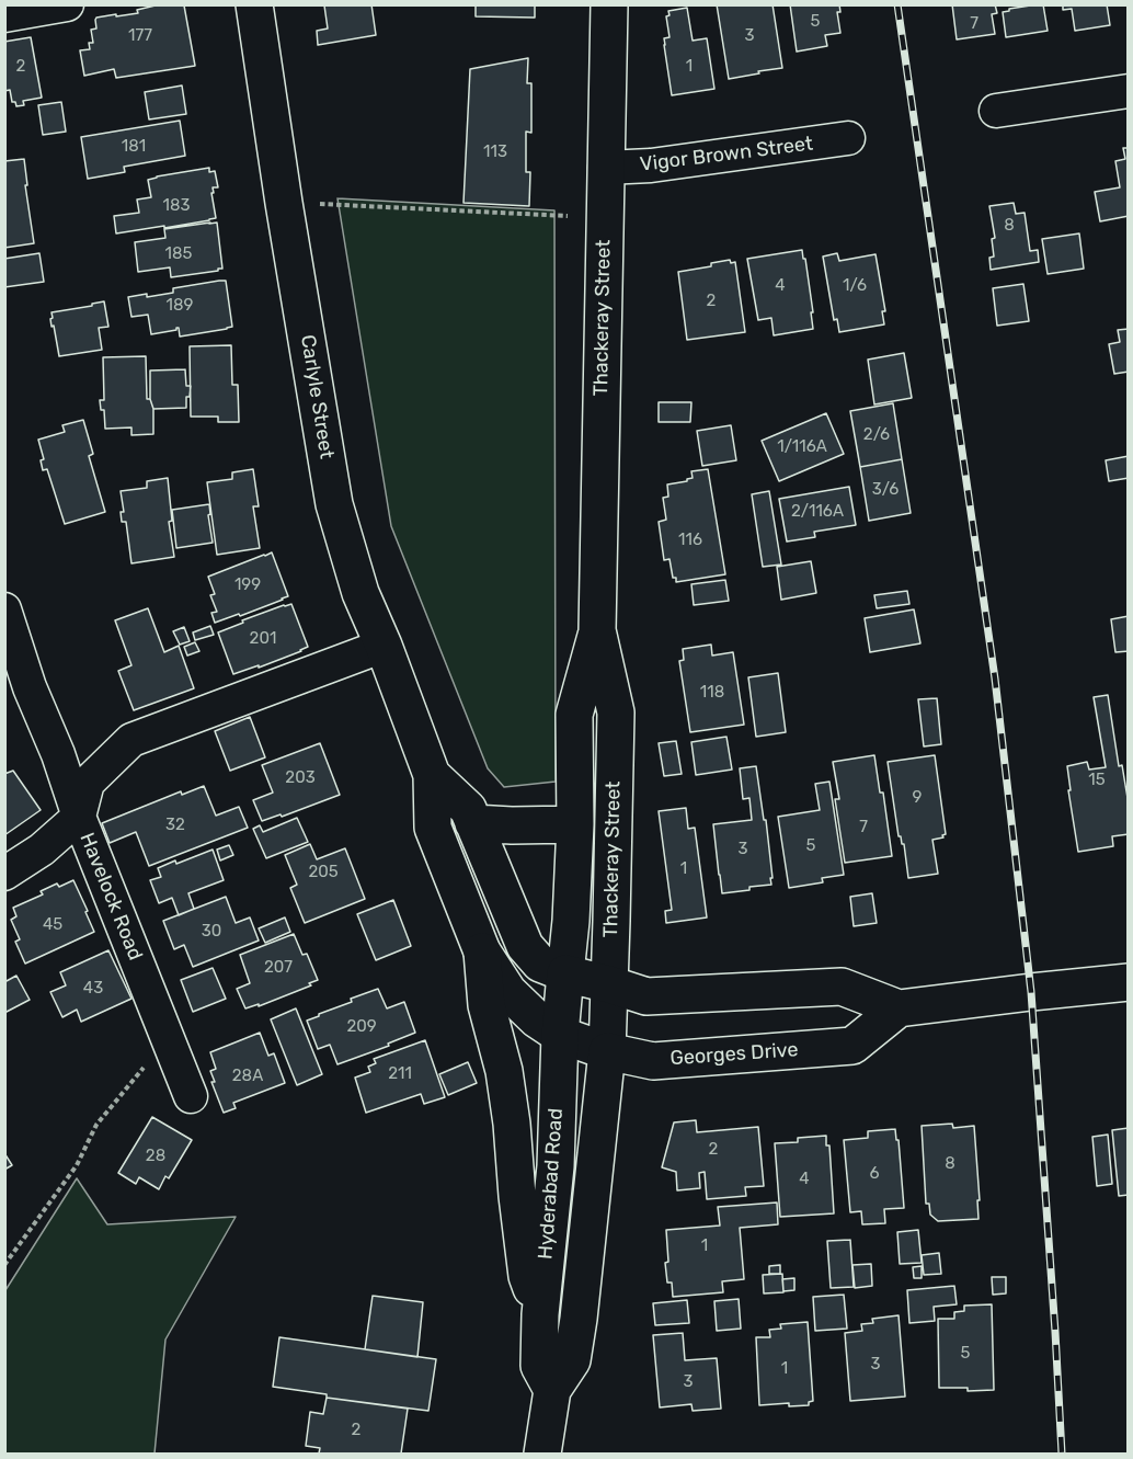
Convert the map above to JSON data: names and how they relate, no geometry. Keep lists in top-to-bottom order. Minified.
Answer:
{"streets":{"main road":["Thackeray Street","Carlyle Street","Georges Drive","Hyderabad Road"],"street":["Vigor Brown Street","Havelock Road"]},"crossings":[["Vigor Brown Street","Thackeray Street"],["Thackeray Street","Carlyle Street"],["Thackeray Street","Georges Drive"],["Thackeray Street","Hyderabad Road"],["Carlyle Street","Havelock Road"],["Carlyle Street","Georges Drive"],["Carlyle Street","Hyderabad Road"],["Georges Drive","Hyderabad Road"]],"house_numbers":["5","7","177","3","2","1","181","113","183","8","185","4","1/6","2","189","2/6","1/116A","3/6","2/116A","116","199","201","118","203","15","9","32","7","5","3","1","205","45","30","207","43","209","211","28A","2","28","8","6","4","1","5","3","1","3","2"]}
